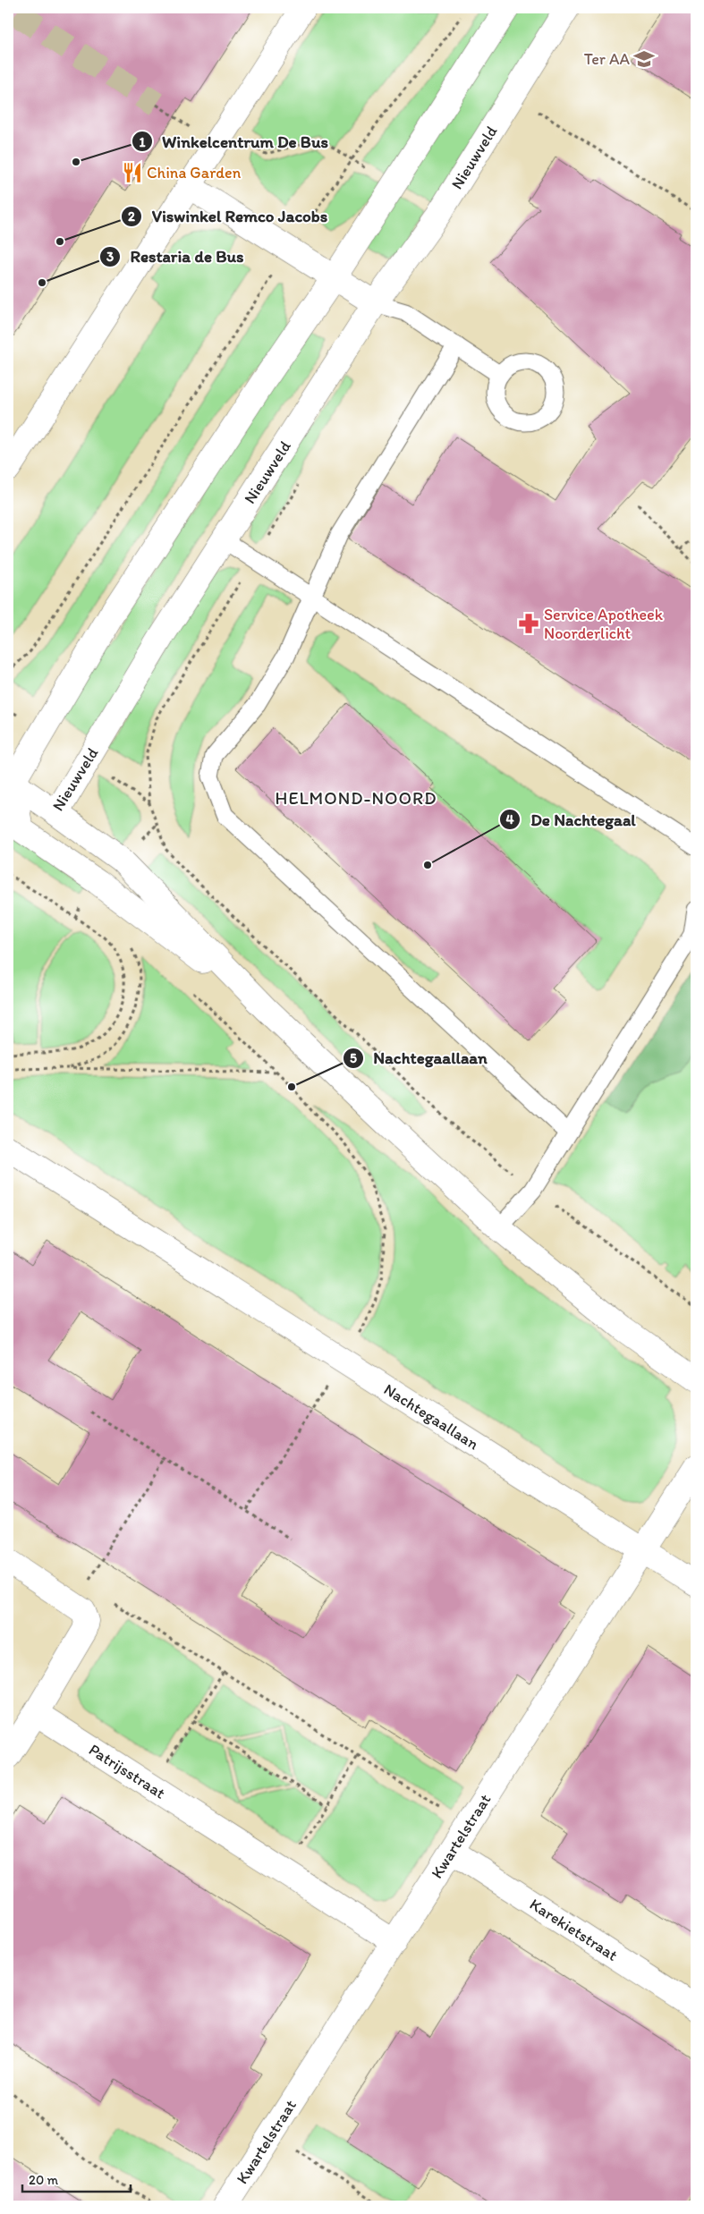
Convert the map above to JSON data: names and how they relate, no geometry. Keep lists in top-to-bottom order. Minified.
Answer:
{"streets":{"street":["Nieuwveld","Nachtegaallaan","Patrijsstraat","Kwartelstraat","Karekietstraat"]},"crossings":[["Nachtegaallaan","Kwartelstraat"],["Patrijsstraat","Kwartelstraat"],["Kwartelstraat","Karekietstraat"]],"districts":["HELMOND-NOORD"],"places":{"school or university":["Ter AA"],"other":["Winkelcentrum De Bus","Viswinkel Remco Jacobs","Restaria de Bus","De Nachtegaal","Nachtegaallaan"],"restaurant":["China Garden"],"pharmacy":["Service Apotheek Noorderlicht"]},"scale_bar":"20 m"}
